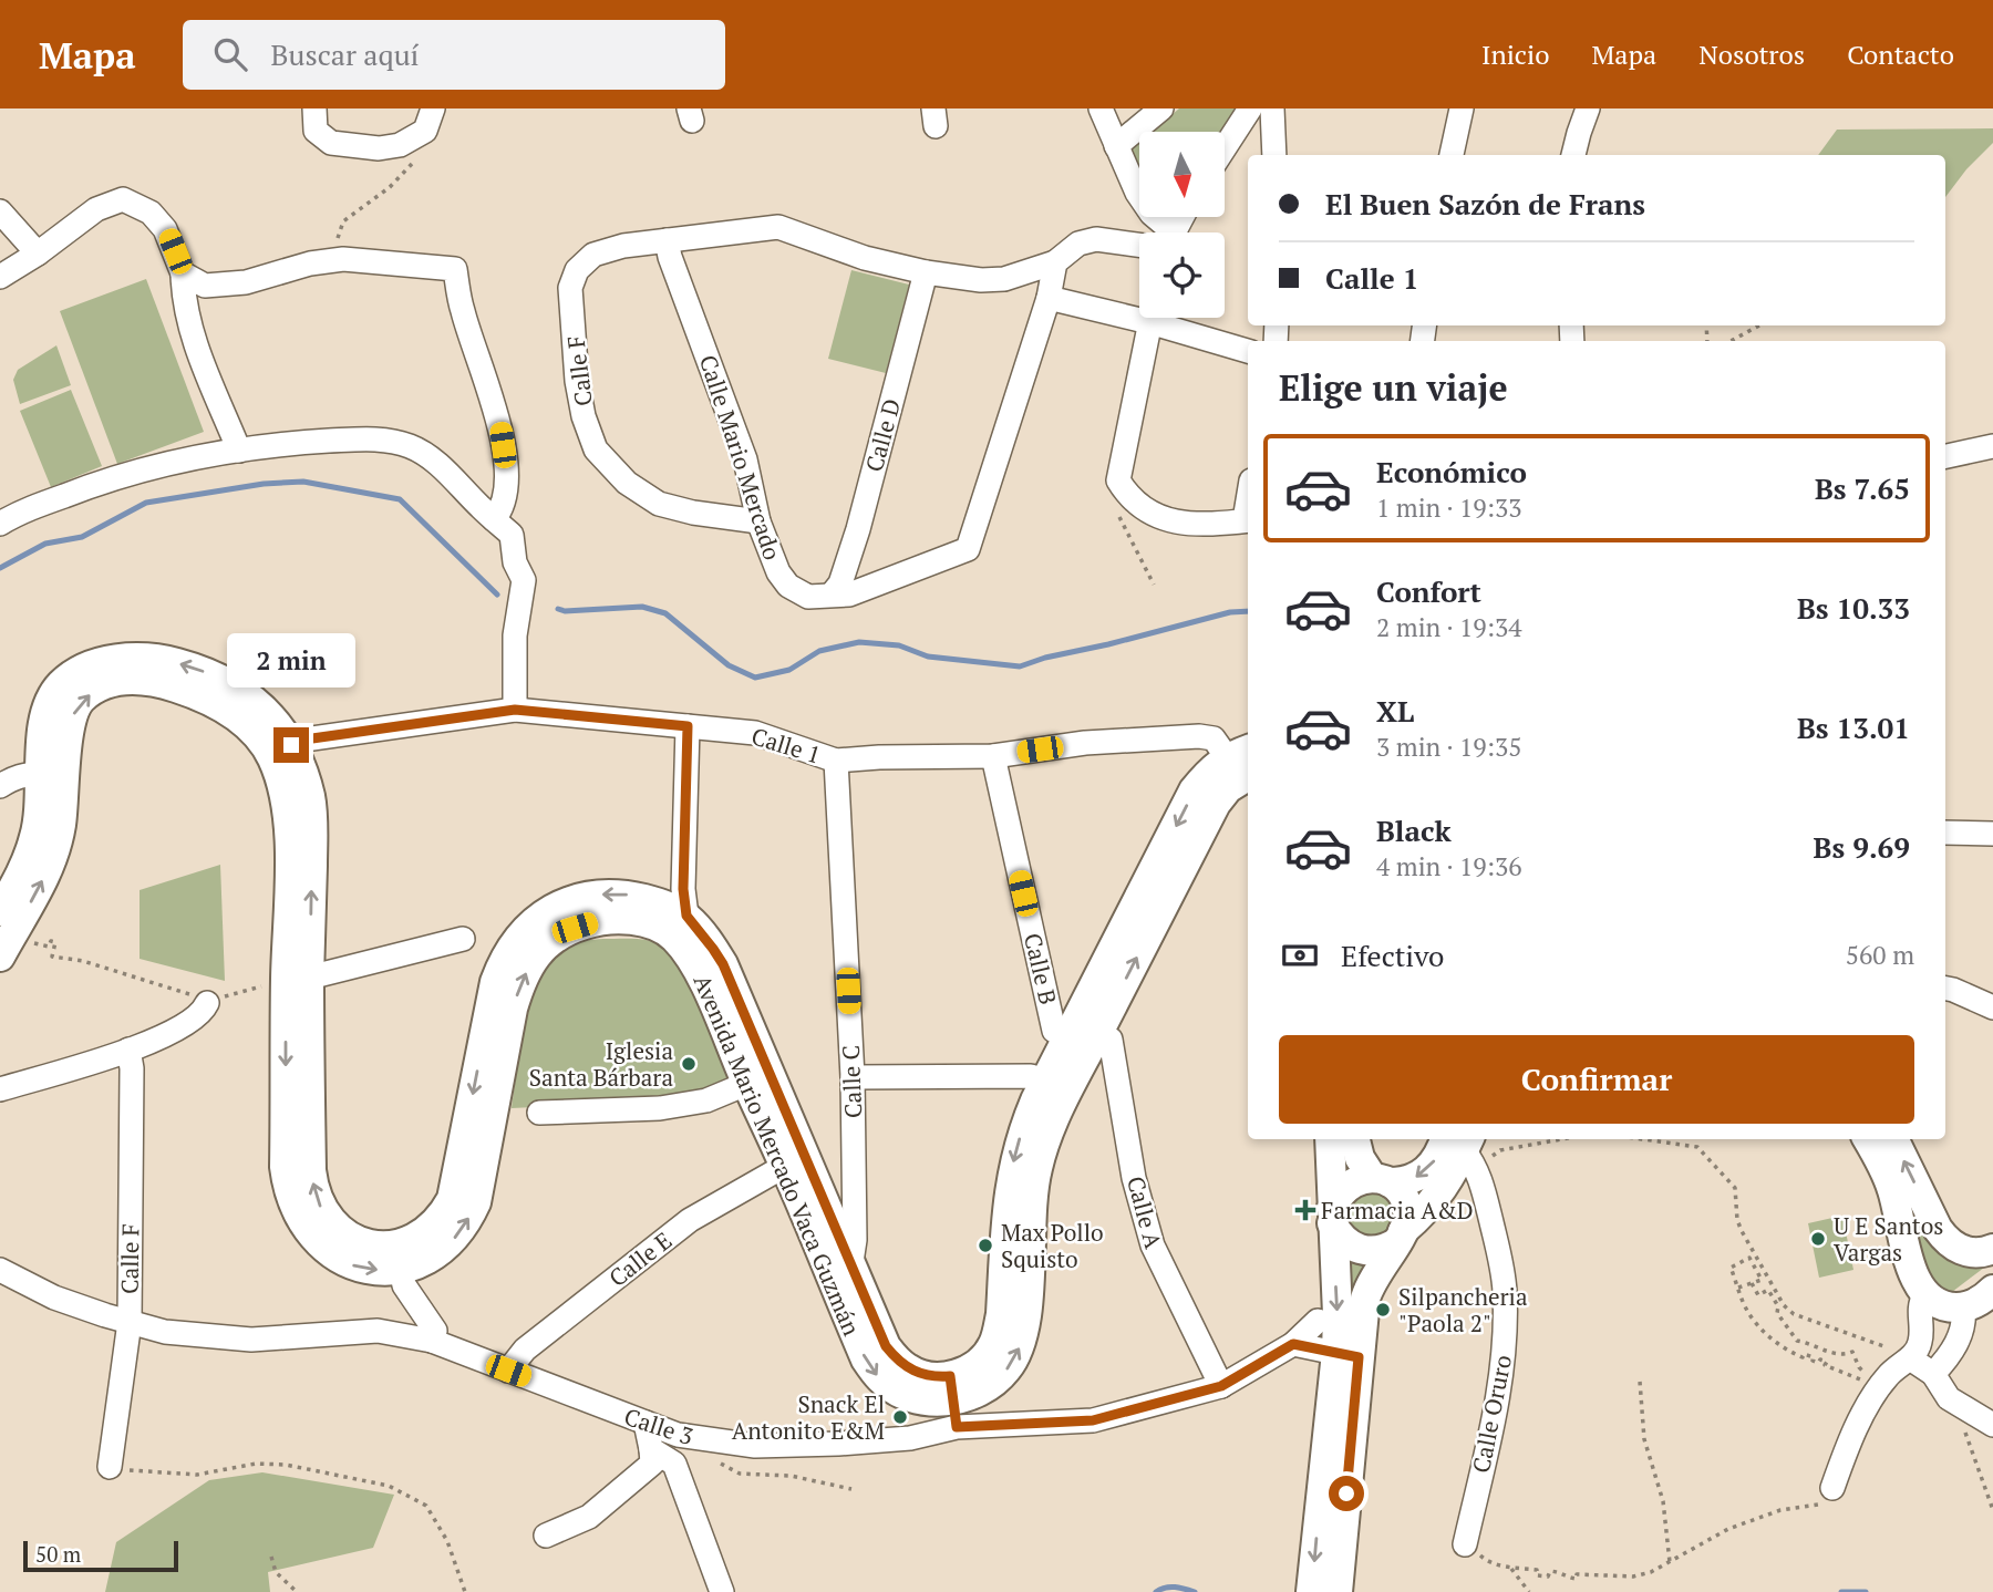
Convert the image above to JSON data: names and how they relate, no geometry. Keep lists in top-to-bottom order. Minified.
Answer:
{"streets":{"main road":["Avenida Mario Mercado Vaca Guzmán"],"street":["Calle F","Calle D","Calle Mario Mercado","Calle 1","Calle B","Calle C","Calle A","Calle E","Calle Oruro","Calle 3"]},"crossings":[["Calle F","Calle Mario Mercado"],["Calle F","Calle 3"],["Calle D","Calle Mario Mercado"],["Calle 1","Calle B"],["Calle 1","Calle C"],["Calle 1","Avenida Mario Mercado Vaca Guzmán"],["Calle B","Avenida Mario Mercado Vaca Guzmán"],["Calle C","Avenida Mario Mercado Vaca Guzmán"],["Avenida Mario Mercado Vaca Guzmán","Calle A"],["Avenida Mario Mercado Vaca Guzmán","Calle E"],["Avenida Mario Mercado Vaca Guzmán","Calle 3"],["Calle A","Calle 3"],["Calle E","Calle 3"]],"places":{"other":["Iglesia Santa Bárbara","U E Santos Vargas","Max Pollo Squisto","Silpancheria \"Paola 2\"","Snack El Antonito E&M"],"health":["Farmacia A&D"]},"scale_bar":"50 m","north":"bottom","page":{"header":"Mapa","search":"Buscar aquí","nav":["Inicio","Mapa","Nosotros","Contacto"],"banner":["El Buen Sazón de Frans","Calle 1"],"heading":"Elige un viaje","list":[{"name":"Económico","note":"1 min · 19:33","value":"Bs 7.65"},{"name":"Confort","note":"2 min · 19:34","value":"Bs 10.33"},{"name":"XL","note":"3 min · 19:35","value":"Bs 13.01"},{"name":"Black","note":"4 min · 19:36","value":"Bs 9.69"}],"bubble":"2 min","pay":["Efectivo","560 m"],"buttons":"Confirmar","scale":"50 m"}}
